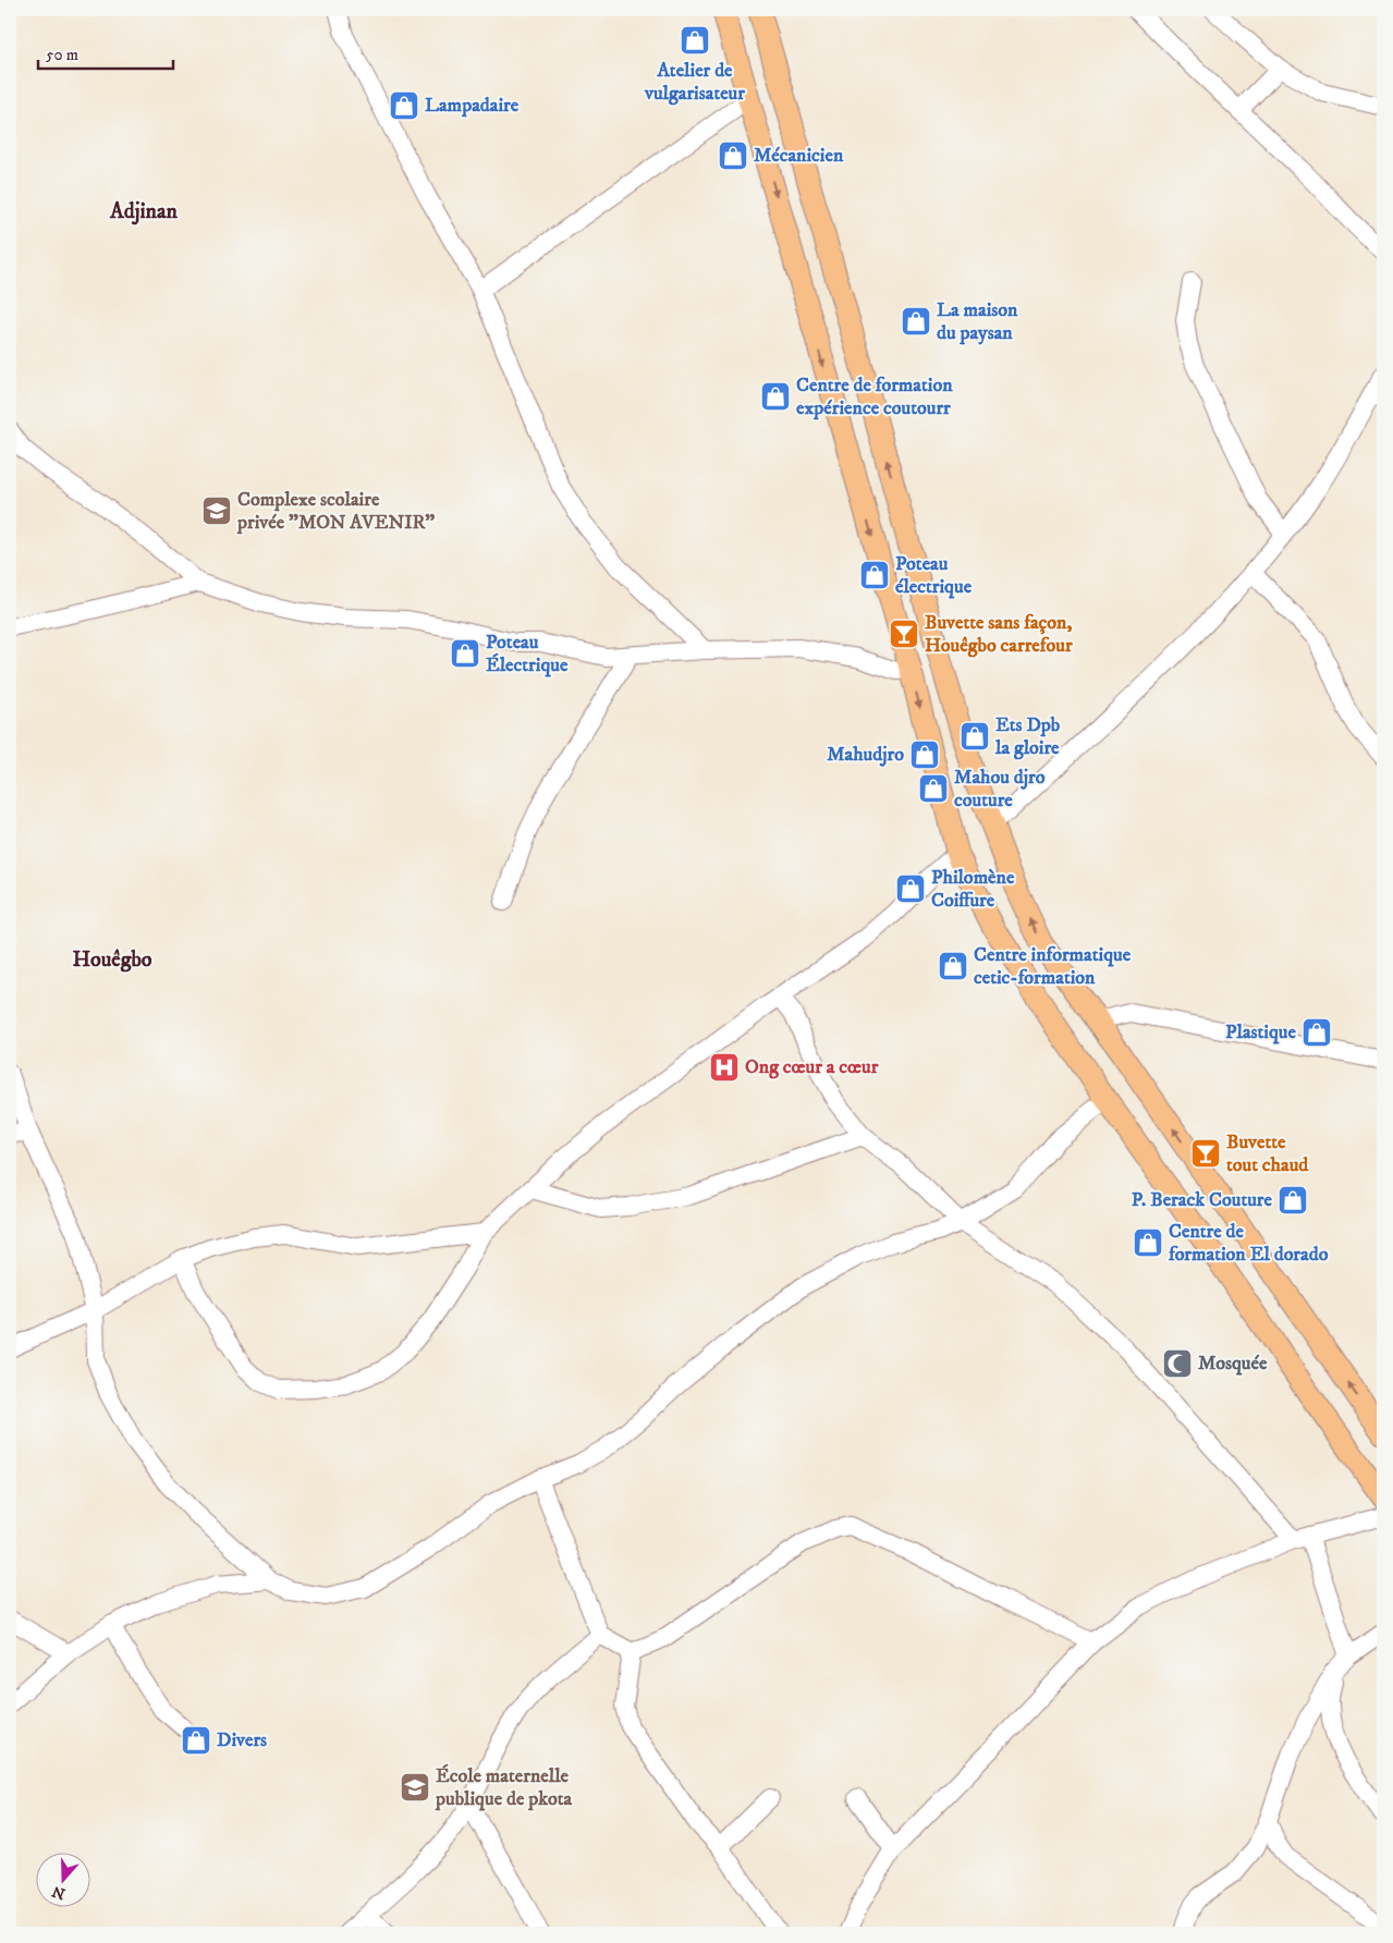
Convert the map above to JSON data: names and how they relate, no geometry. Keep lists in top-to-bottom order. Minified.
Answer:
{"districts":["Adjinan","Houêgbo"],"places":{"shop":["Atelier de vulgarisateur","Lampadaire","Mécanicien","La maison du paysan","Centre de formation expérience coutourr","Poteau électrique","Poteau Électrique","Ets Dpb la gloire","Mahudjro","Mahou djro couture","Philomène Coiffure","Centre informatique cetic-formation","Plastique","P. Berack Couture","Centre de formation El dorado","Divers"],"school or university":["Complexe scolaire privée \"MON AVENIR\"","École maternelle publique de pkota"],"bar":["Buvette sans façon, Houêgbo carrefour","Buvette tout chaud"],"hospital":["Ong cœur a cœur"],"mosque":["Mosquée"]},"scale_bar":"50 m","north":"bottom"}
